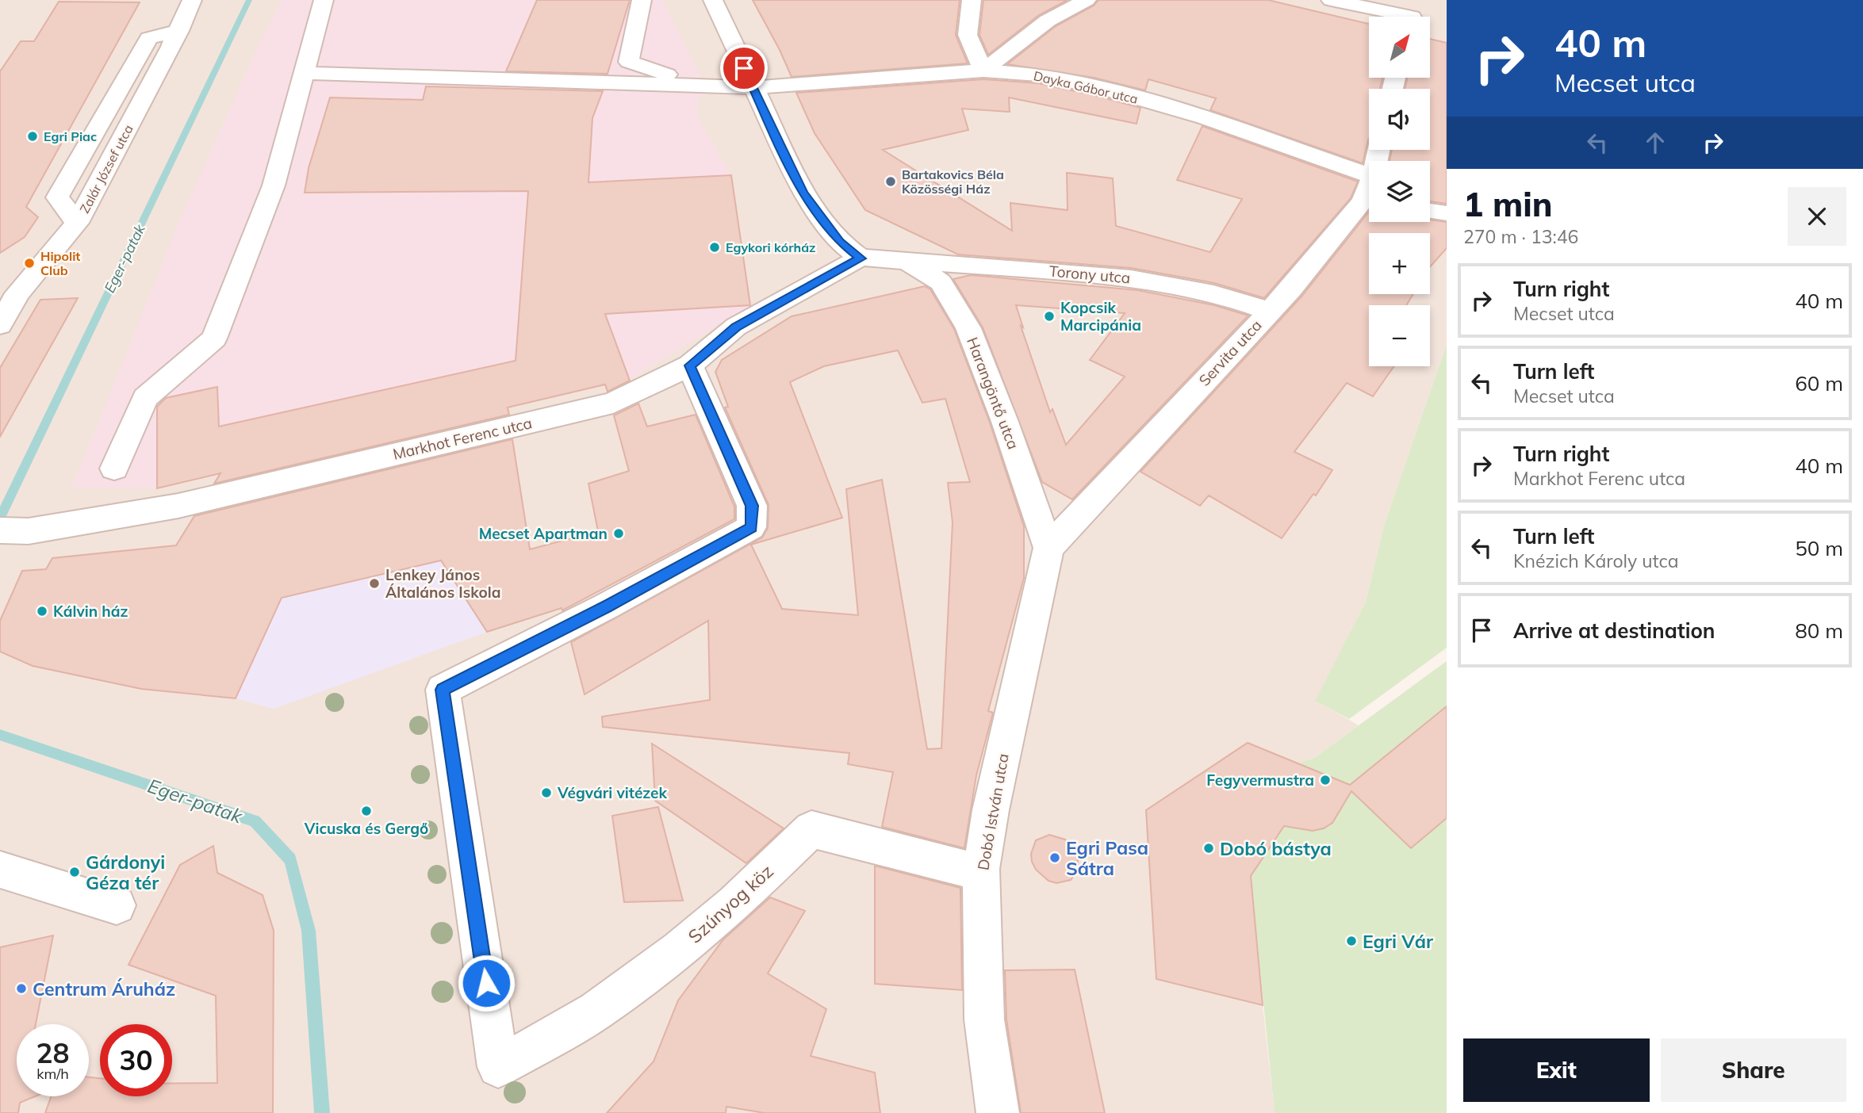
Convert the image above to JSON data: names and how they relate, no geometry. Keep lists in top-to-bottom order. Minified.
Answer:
{"streets":{"street":["Dayka Gábor utca","Zalár József utca","Torony utca","Servita utca","Harangöntő utca","Markhot Ferenc utca","Dobó István utca","Szúnyog köz"]},"crossings":[["Torony utca","Servita utca"],["Torony utca","Harangöntő utca"],["Torony utca","Markhot Ferenc utca"],["Servita utca","Harangöntő utca"],["Servita utca","Dobó István utca"],["Harangöntő utca","Dobó István utca"],["Markhot Ferenc utca","Szúnyog köz"],["Dobó István utca","Szúnyog köz"]],"water":["Eger-patak"],"places":["Egri Piac","Bartakovics Béla Közösségi Ház","Egykori kórház","Hipolit Club","Kopcsik Marcipánia","Mecset Apartman","Lenkey János Általános Iskola","Kálvin ház","Fegyvermustra","Végvári vitézek","Vicuska és Gergő","Dobó bástya","Egri Pasa Sátra","Gárdonyi Géza tér","Egri Vár","Centrum Áruház"],"north":"top right","page":{"turn":["40 m","Mecset utca"],"map_buttons":["+","−"],"heading":["1 min","270 m · 13:46"],"list":[{"name":"Turn right","note":"Mecset utca","value":"40 m"},{"name":"Turn left","note":"Mecset utca","value":"60 m"},{"name":"Turn right","note":"Markhot Ferenc utca","value":"40 m"},{"name":"Turn left","note":"Knézich Károly utca","value":"50 m"},{"name":"Arrive at destination","value":"80 m"}],"speed":"28 km/h","limit":"30","buttons":["Exit","Share"]}}
